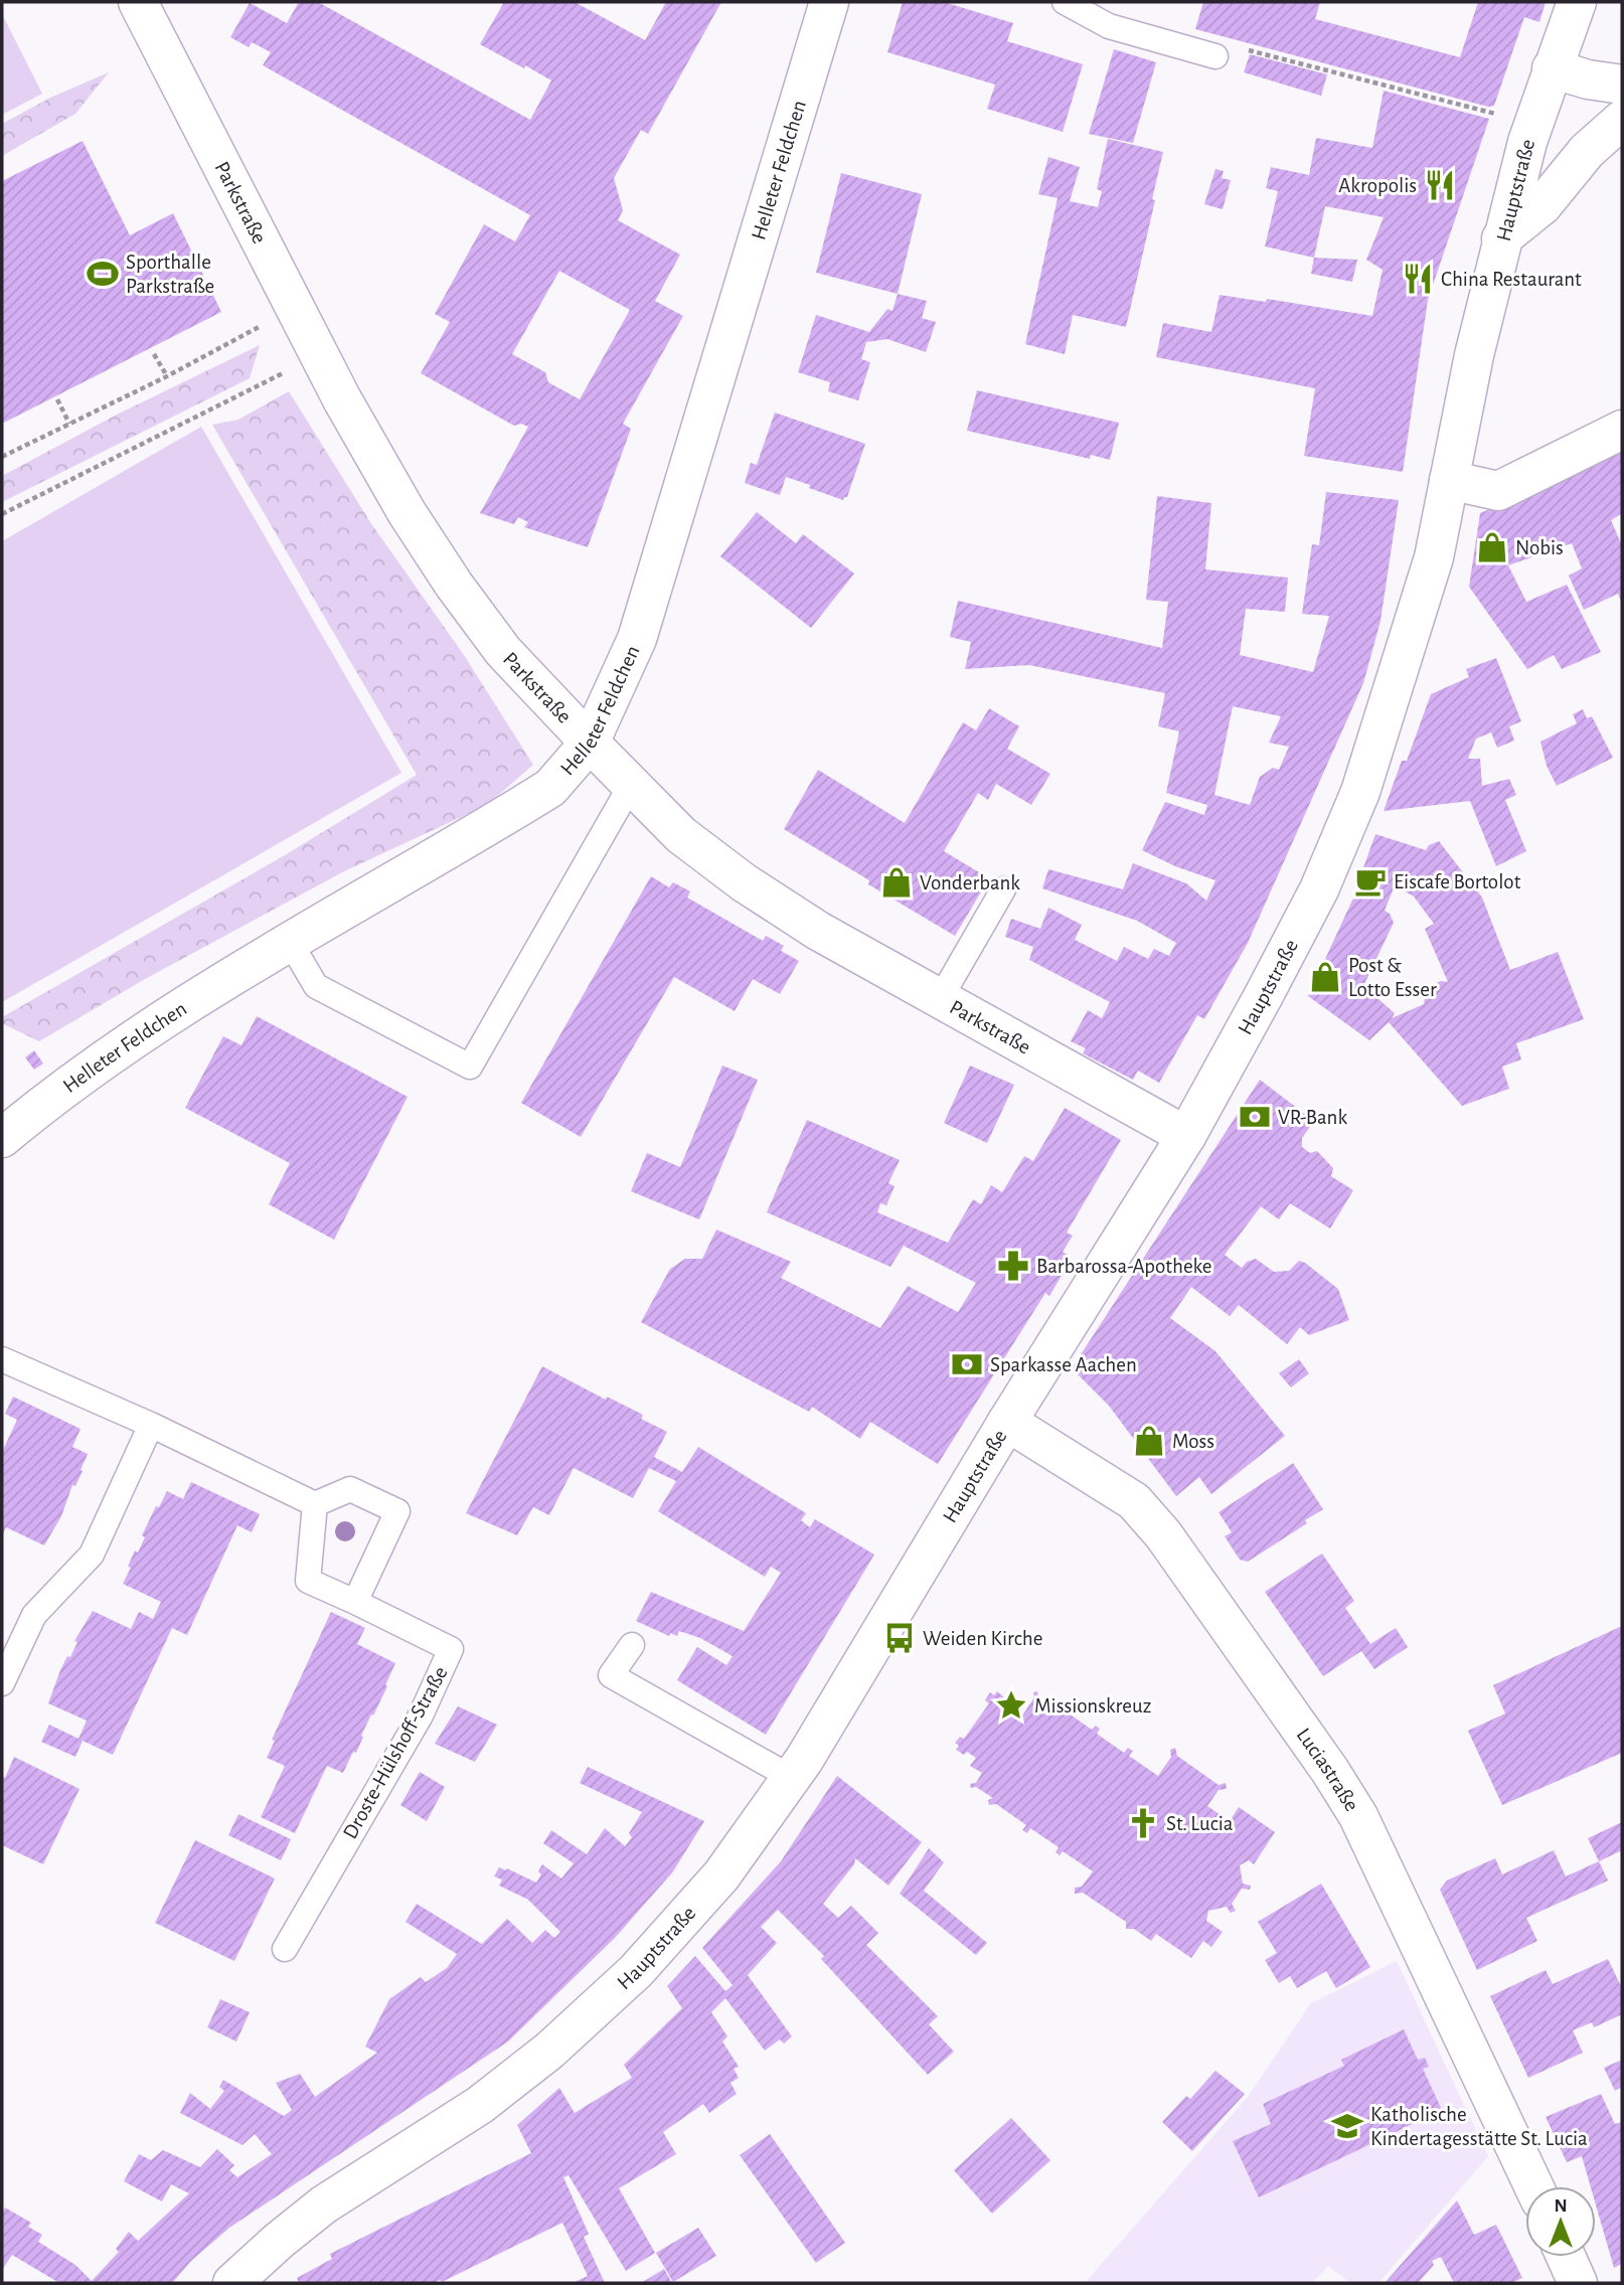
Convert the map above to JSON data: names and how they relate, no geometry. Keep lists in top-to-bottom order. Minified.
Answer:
{"streets":{"street":["Helleter Feldchen","Hauptstraße","Parkstraße","Luciastraße"],"lane":["Droste-Hülshoff-Straße"]},"crossings":[["Helleter Feldchen","Parkstraße"],["Hauptstraße","Parkstraße"],["Hauptstraße","Luciastraße"]],"places":{"restaurant":["Akropolis","China Restaurant"],"sports":["Sporthalle Parkstraße"],"shop":["Nobis","Vonderbank","Post & Lotto Esser","Moss"],"cafe":["Eiscafe Bortolot"],"bank":["VR-Bank","Sparkasse Aachen"],"pharmacy":["Barbarossa-Apotheke"],"bus stop":["Weiden Kirche"],"place":["Missionskreuz"],"church":["St. Lucia"],"school or university":["Katholische Kindertagesstätte St. Lucia"]},"north":"top"}
